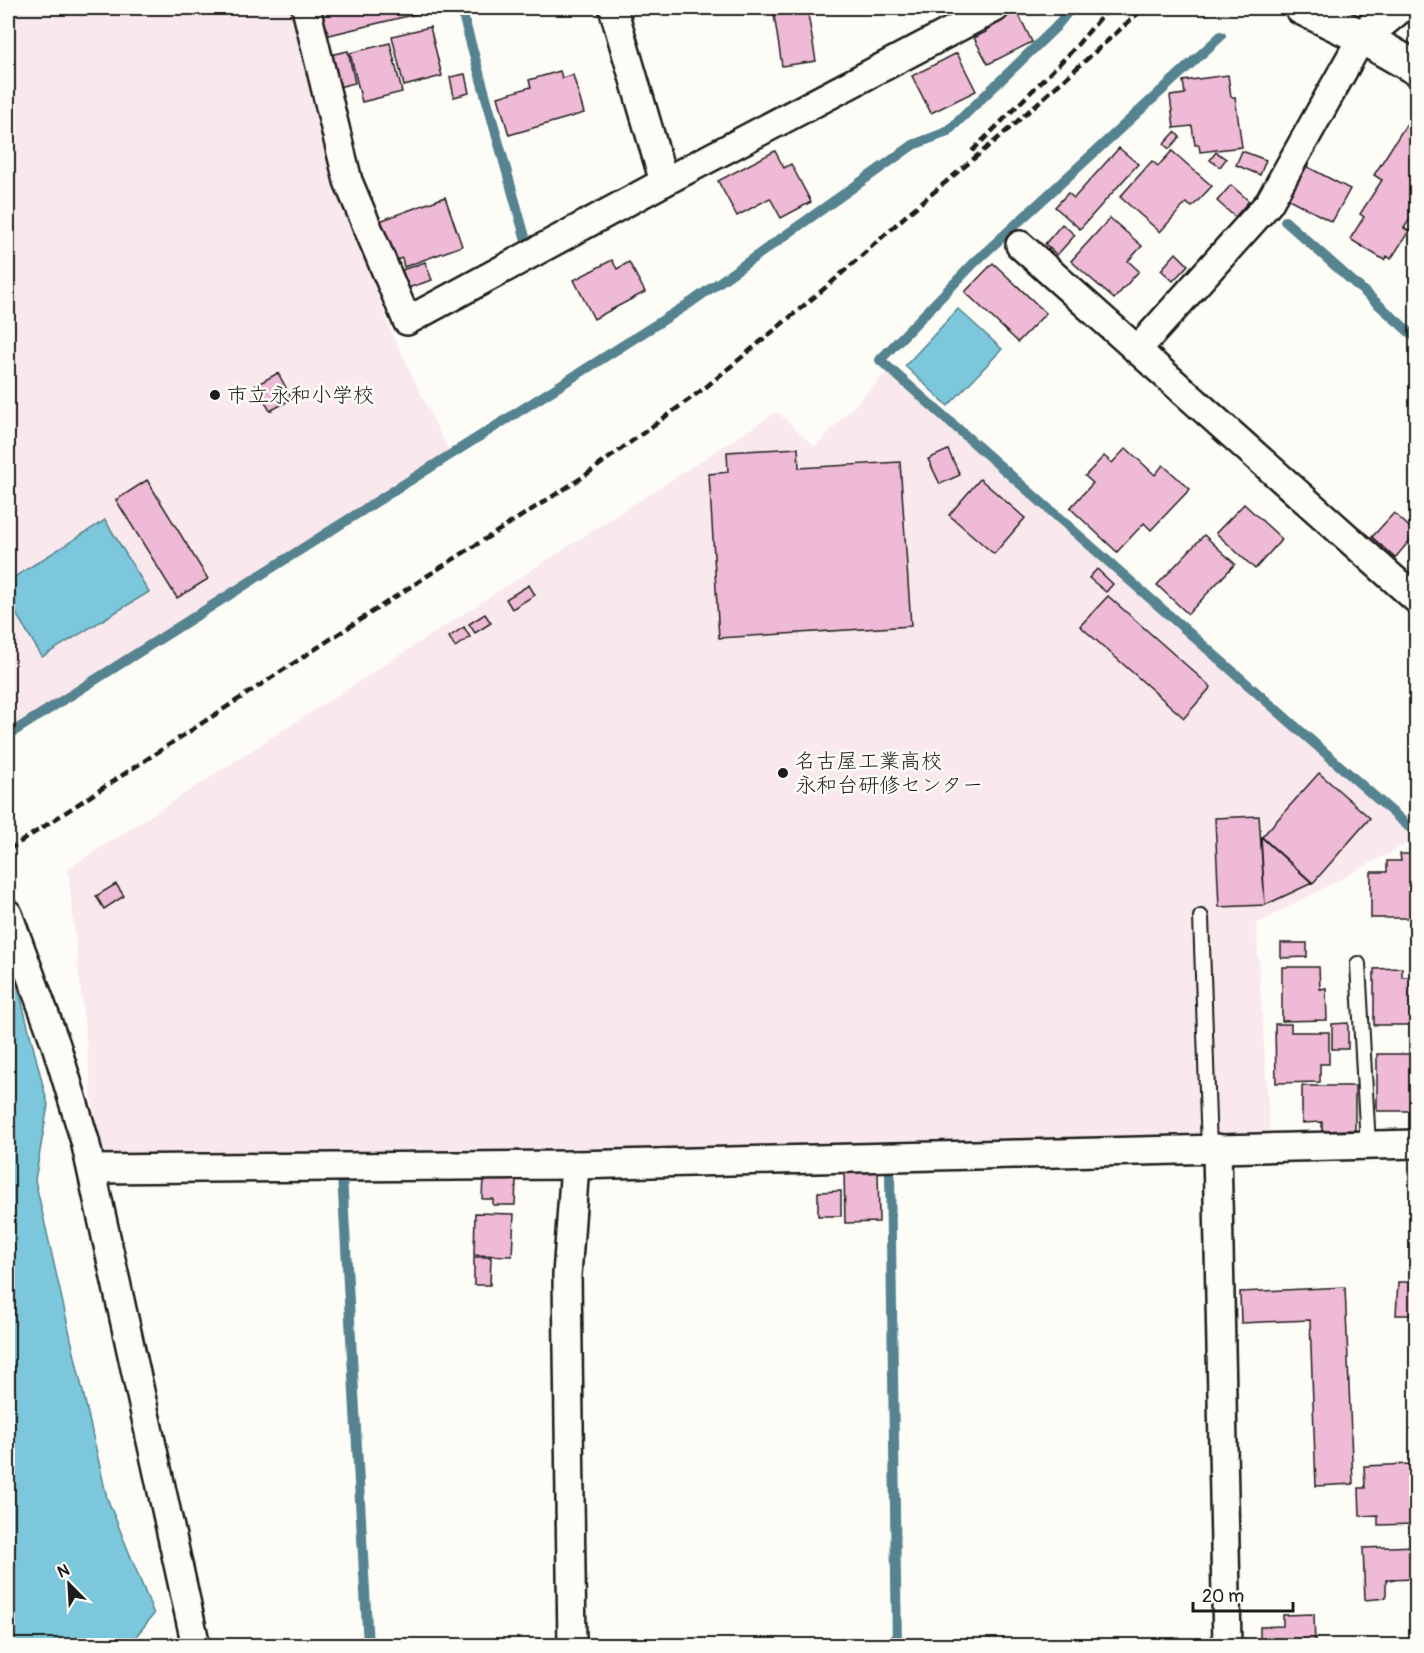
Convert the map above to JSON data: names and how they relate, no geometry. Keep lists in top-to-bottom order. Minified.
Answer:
{"places":["市立永和小学校","名古屋工業高校 永和台研修センター"],"scale_bar":"20 m","north":"top left"}
